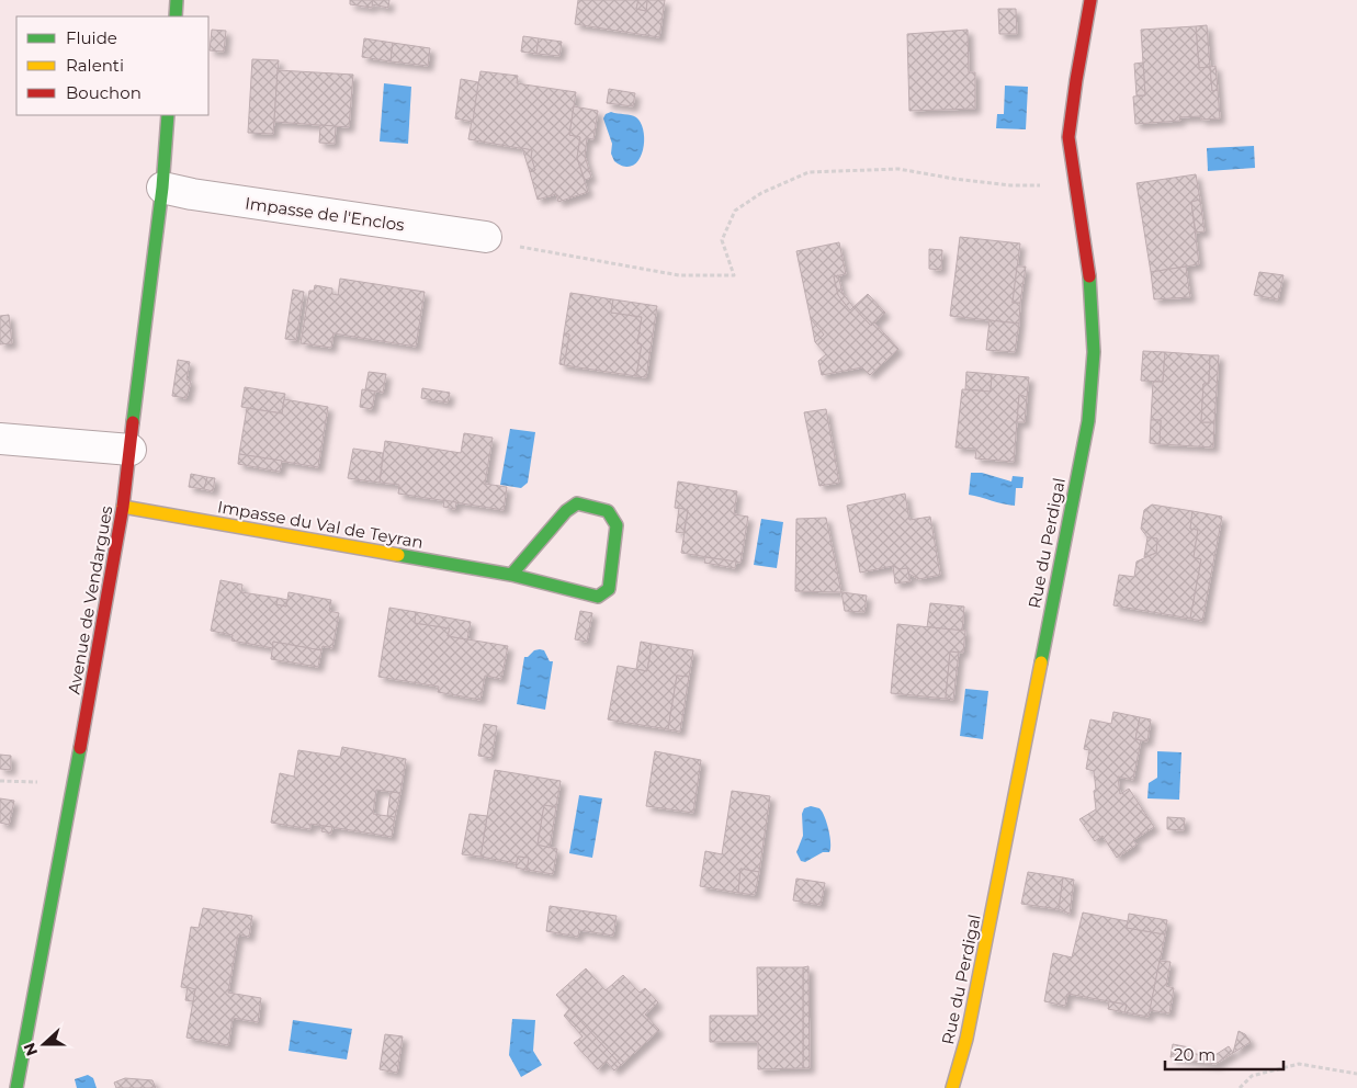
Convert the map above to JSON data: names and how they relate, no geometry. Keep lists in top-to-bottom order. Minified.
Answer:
{"streets":{"street":["Impasse de l'Enclos","Impasse du Val de Teyran","Rue du Perdigal","Avenue de Vendargues"]},"crossings":[["Impasse de l'Enclos","Avenue de Vendargues"],["Impasse du Val de Teyran","Avenue de Vendargues"]],"legend":["Fluide","Ralenti","Bouchon"],"scale_bar":"20 m","north":"left"}
